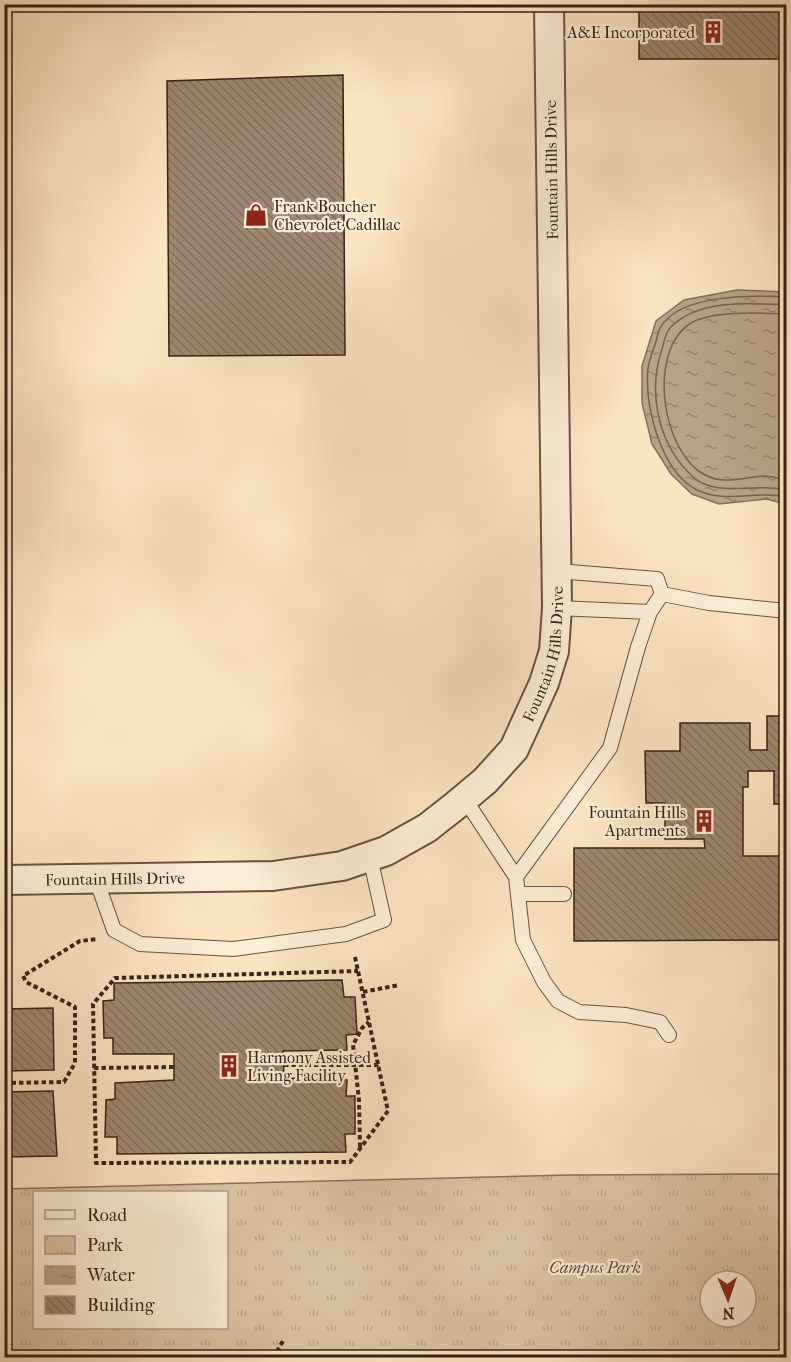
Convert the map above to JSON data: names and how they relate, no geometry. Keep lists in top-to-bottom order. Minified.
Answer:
{"streets":{"street":["Fountain Hills Drive"]},"parks":["Campus Park"],"places":{"building":["A&E Incorporated","Fountain Hills Apartments","Harmony Assisted Living Facility"],"shop":["Frank Boucher Chevrolet Cadillac"]},"legend":["Road","Park","Water","Building"],"north":"bottom"}
